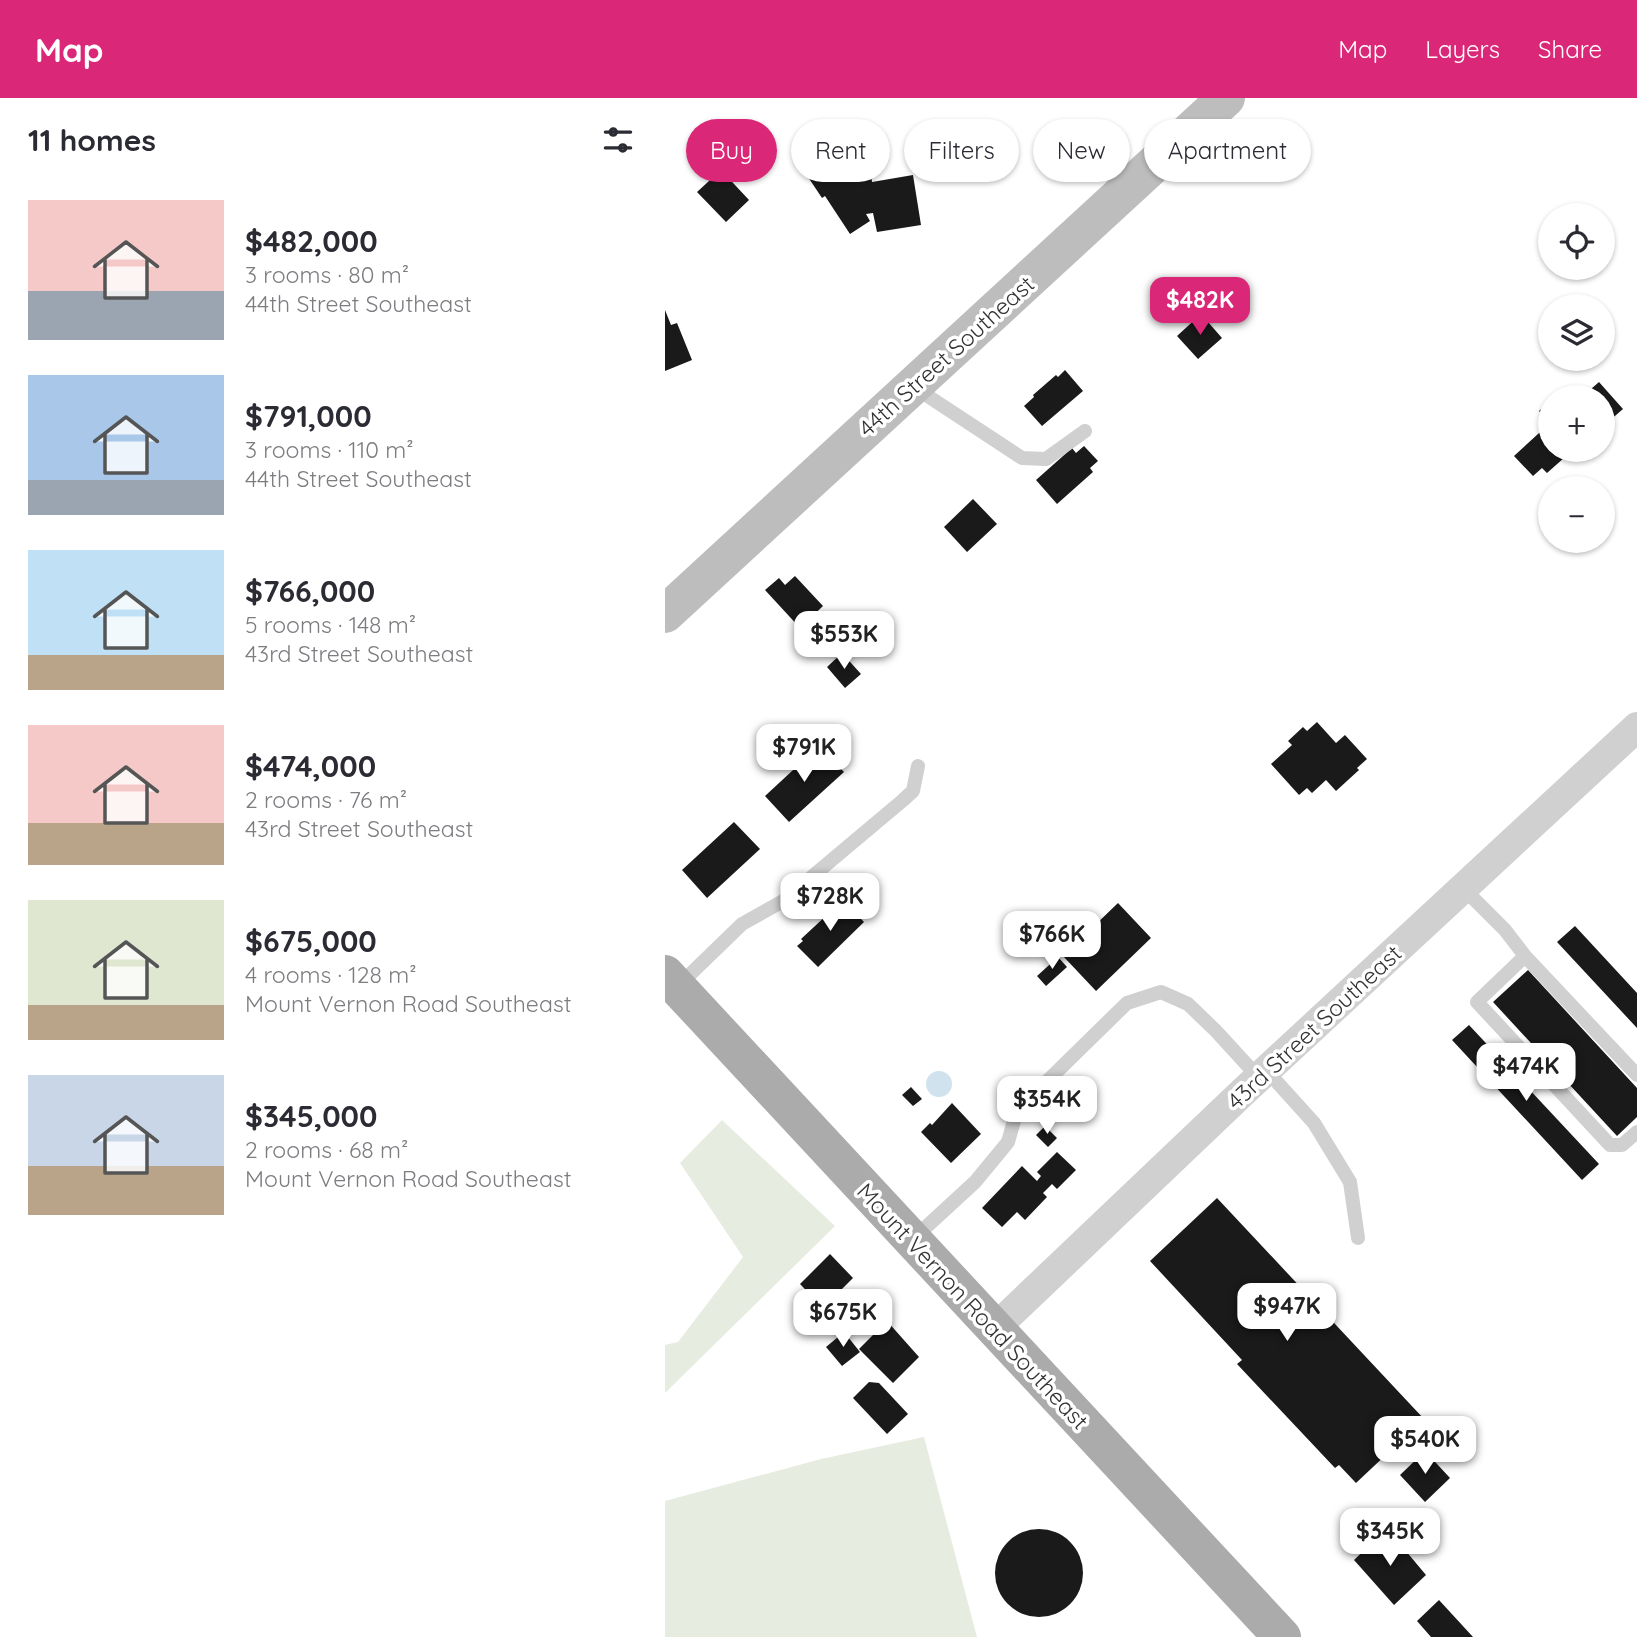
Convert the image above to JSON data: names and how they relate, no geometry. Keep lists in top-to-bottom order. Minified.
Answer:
{"streets":{"main road":["Mount Vernon Road Southeast"],"street":["44th Street Southeast","43rd Street Southeast"]},"crossings":[["43rd Street Southeast","Mount Vernon Road Southeast"]],"page":{"header":"Map","nav":["Map","Layers","Share"],"heading":"11 homes","chip":["Buy","Rent","Filters","New","Apartment"],"list":[{"name":"$482,000","note":"3 rooms · 80 m² · 44th Street Southeast"},{"name":"$791,000","note":"3 rooms · 110 m² · 44th Street Southeast"},{"name":"$766,000","note":"5 rooms · 148 m² · 43rd Street Southeast"},{"name":"$474,000","note":"2 rooms · 76 m² · 43rd Street Southeast"},{"name":"$675,000","note":"4 rooms · 128 m² · Mount Vernon Road Southeast"},{"name":"$345,000","note":"2 rooms · 68 m² · Mount Vernon Road Southeast"}],"map_buttons":["+","−"],"price":["$482K","$553K","$791K","$728K","$766K","$474K","$354K","$947K","$675K","$540K","$345K"]}}
